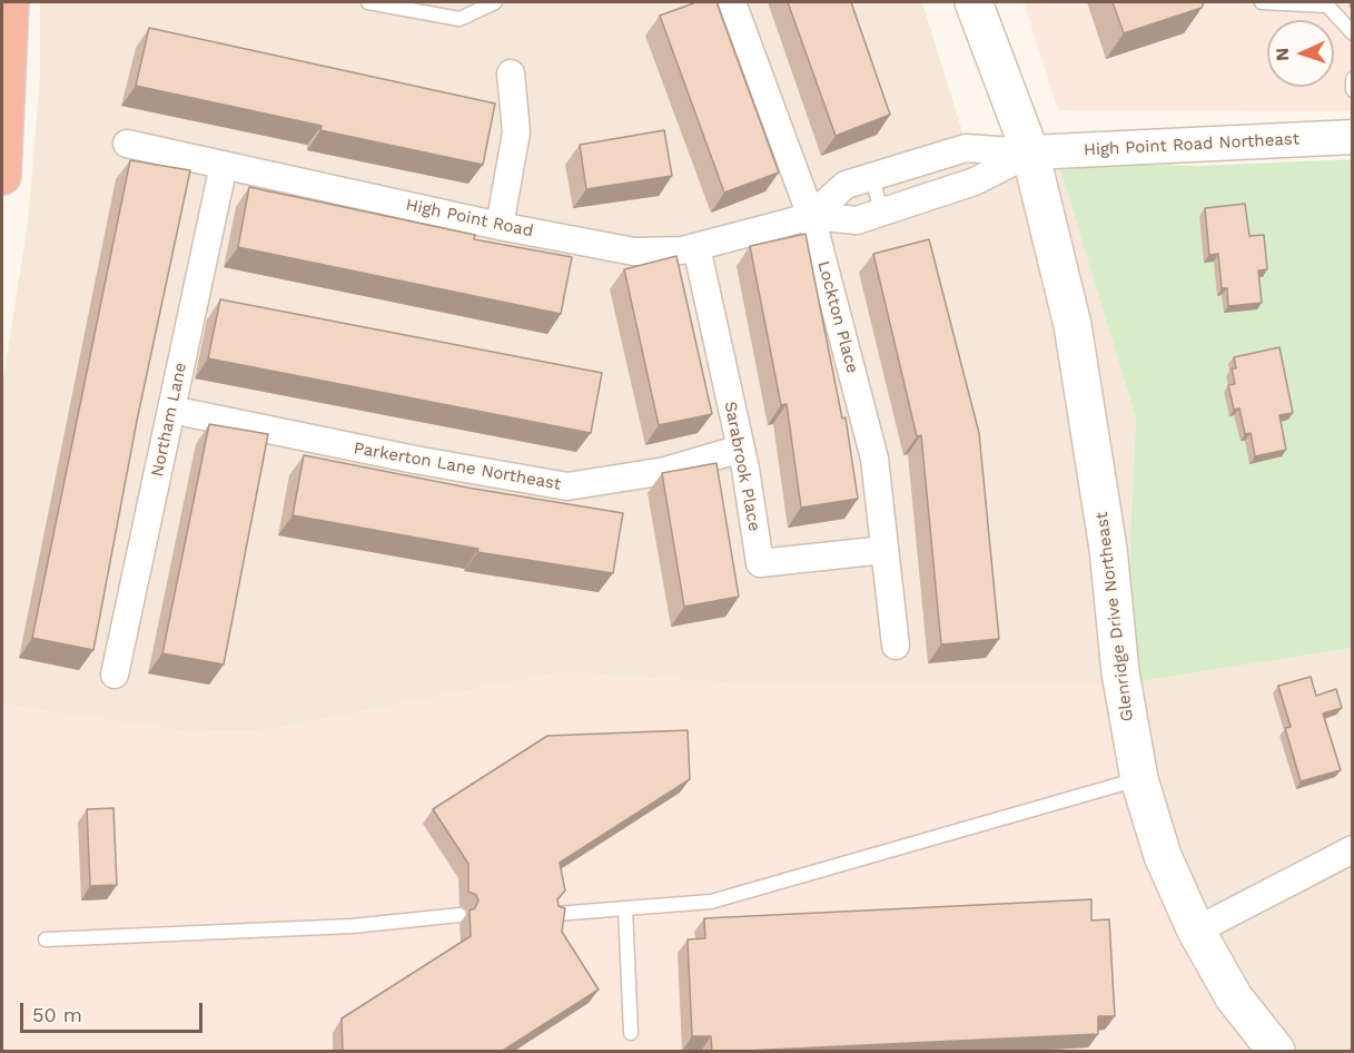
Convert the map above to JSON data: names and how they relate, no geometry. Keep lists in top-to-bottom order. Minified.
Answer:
{"streets":{"main road":["Glenridge Drive Northeast"],"street":["High Point Road Northeast","High Point Road","Lockton Place","Northam Lane","Parkerton Lane Northeast","Sarabrook Place"]},"crossings":[["High Point Road Northeast","High Point Road"],["High Point Road Northeast","Glenridge Drive Northeast"],["High Point Road","Lockton Place"],["High Point Road","Northam Lane"],["High Point Road","Sarabrook Place"],["High Point Road","Glenridge Drive Northeast"],["Lockton Place","Sarabrook Place"],["Northam Lane","Parkerton Lane Northeast"],["Parkerton Lane Northeast","Sarabrook Place"]],"scale_bar":"50 m","north":"left"}
